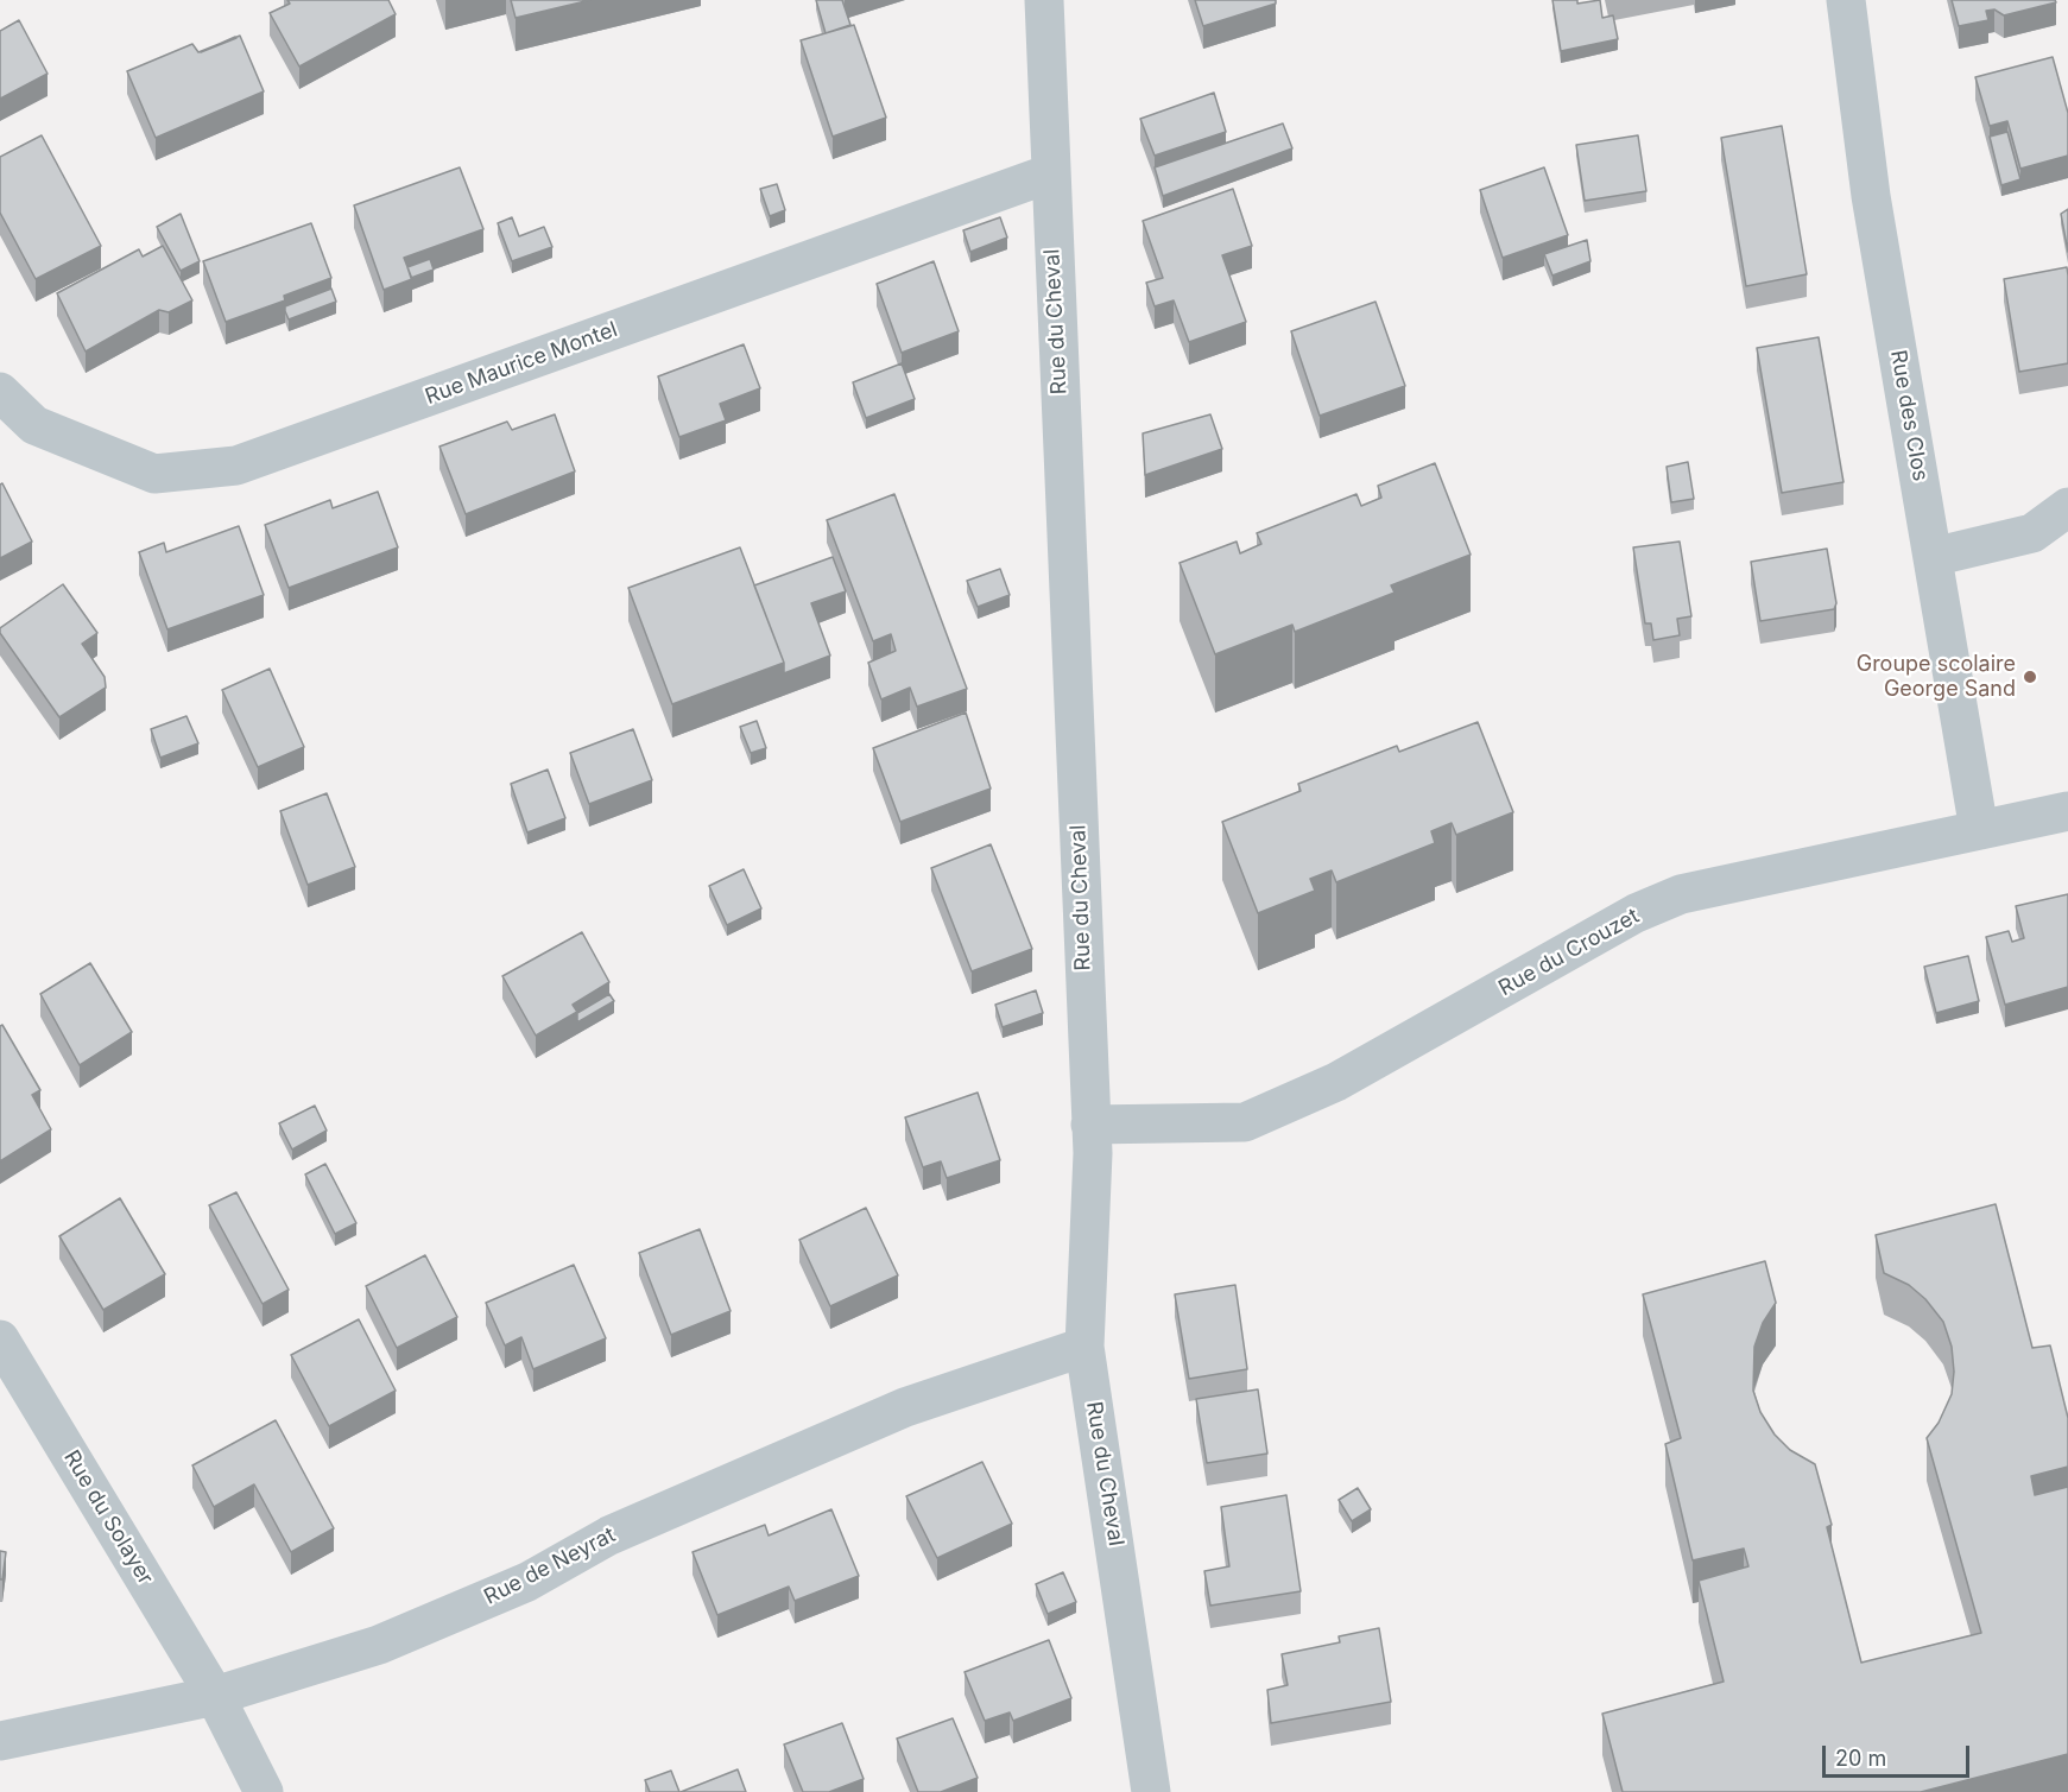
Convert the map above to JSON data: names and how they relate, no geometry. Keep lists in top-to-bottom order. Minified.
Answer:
{"streets":{"street":["Rue du Cheval","Rue Maurice Montel","Rue des Clos","Rue du Crouzet","Rue du Solayer","Rue de Neyrat"]},"crossings":[["Rue du Cheval","Rue Maurice Montel"],["Rue du Cheval","Rue du Crouzet"],["Rue du Cheval","Rue de Neyrat"],["Rue des Clos","Rue du Crouzet"],["Rue du Solayer","Rue de Neyrat"]],"places":["Groupe scolaire George Sand"],"scale_bar":"20 m"}
